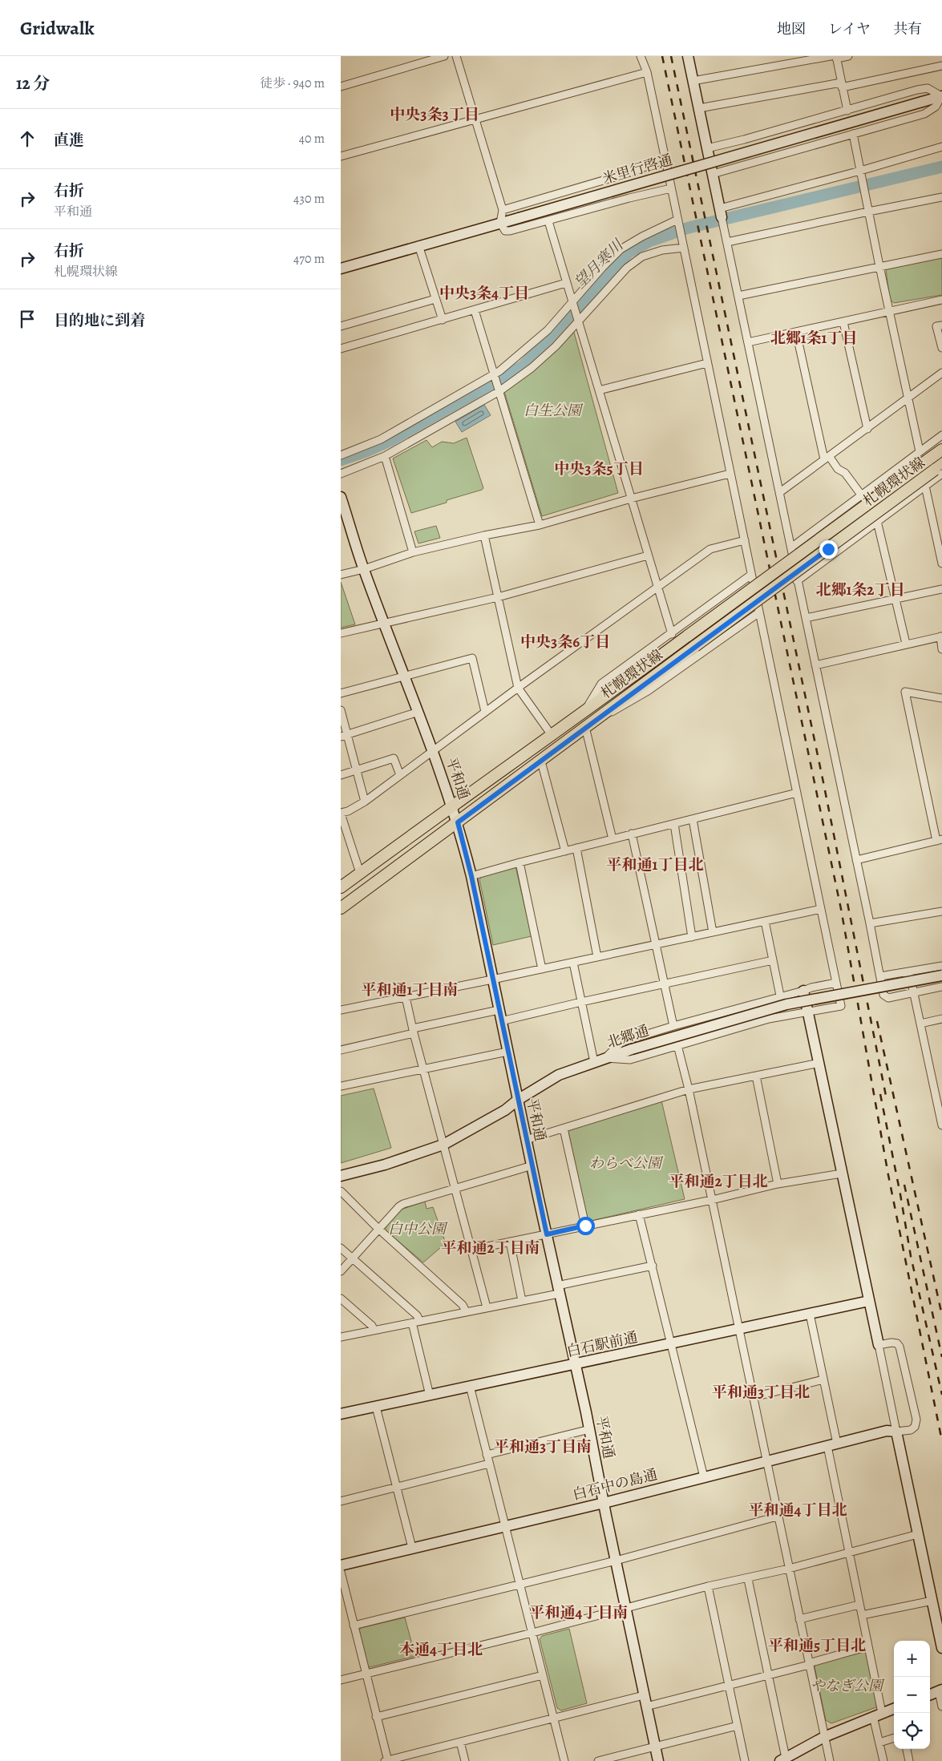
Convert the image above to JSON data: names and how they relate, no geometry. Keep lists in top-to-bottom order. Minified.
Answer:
{"streets":{"main road":["札幌環状線"],"street":["米里行啓通","平和通","北郷通","白石駅前通","白石中の島通"]},"crossings":[["札幌環状線","平和通"],["平和通","北郷通"],["平和通","白石駅前通"],["平和通","白石中の島通"]],"districts":["中央3条3丁目","中央3条4丁目","北郷1条1丁目","中央3条5丁目","北郷1条2丁目","中央3条6丁目","平和通1丁目北","平和通1丁目南","平和通2丁目北","平和通2丁目南","平和通3丁目北","平和通3丁目南","平和通4丁目北","平和通4丁目南","平和通5丁目北","本通4丁目北"],"water":["望月寒川"],"parks":["白生公園","わらべ公園","白中公園","やなぎ公園"],"page":{"header":"Gridwalk","nav":["地図","レイヤ","共有"],"heading":["12 分","徒歩 · 940 m"],"list":[["直進","40 m"],["右折","平和通","430 m"],["右折","札幌環状線","470 m"],"目的地に到着"],"map_buttons":["+","−"]}}
